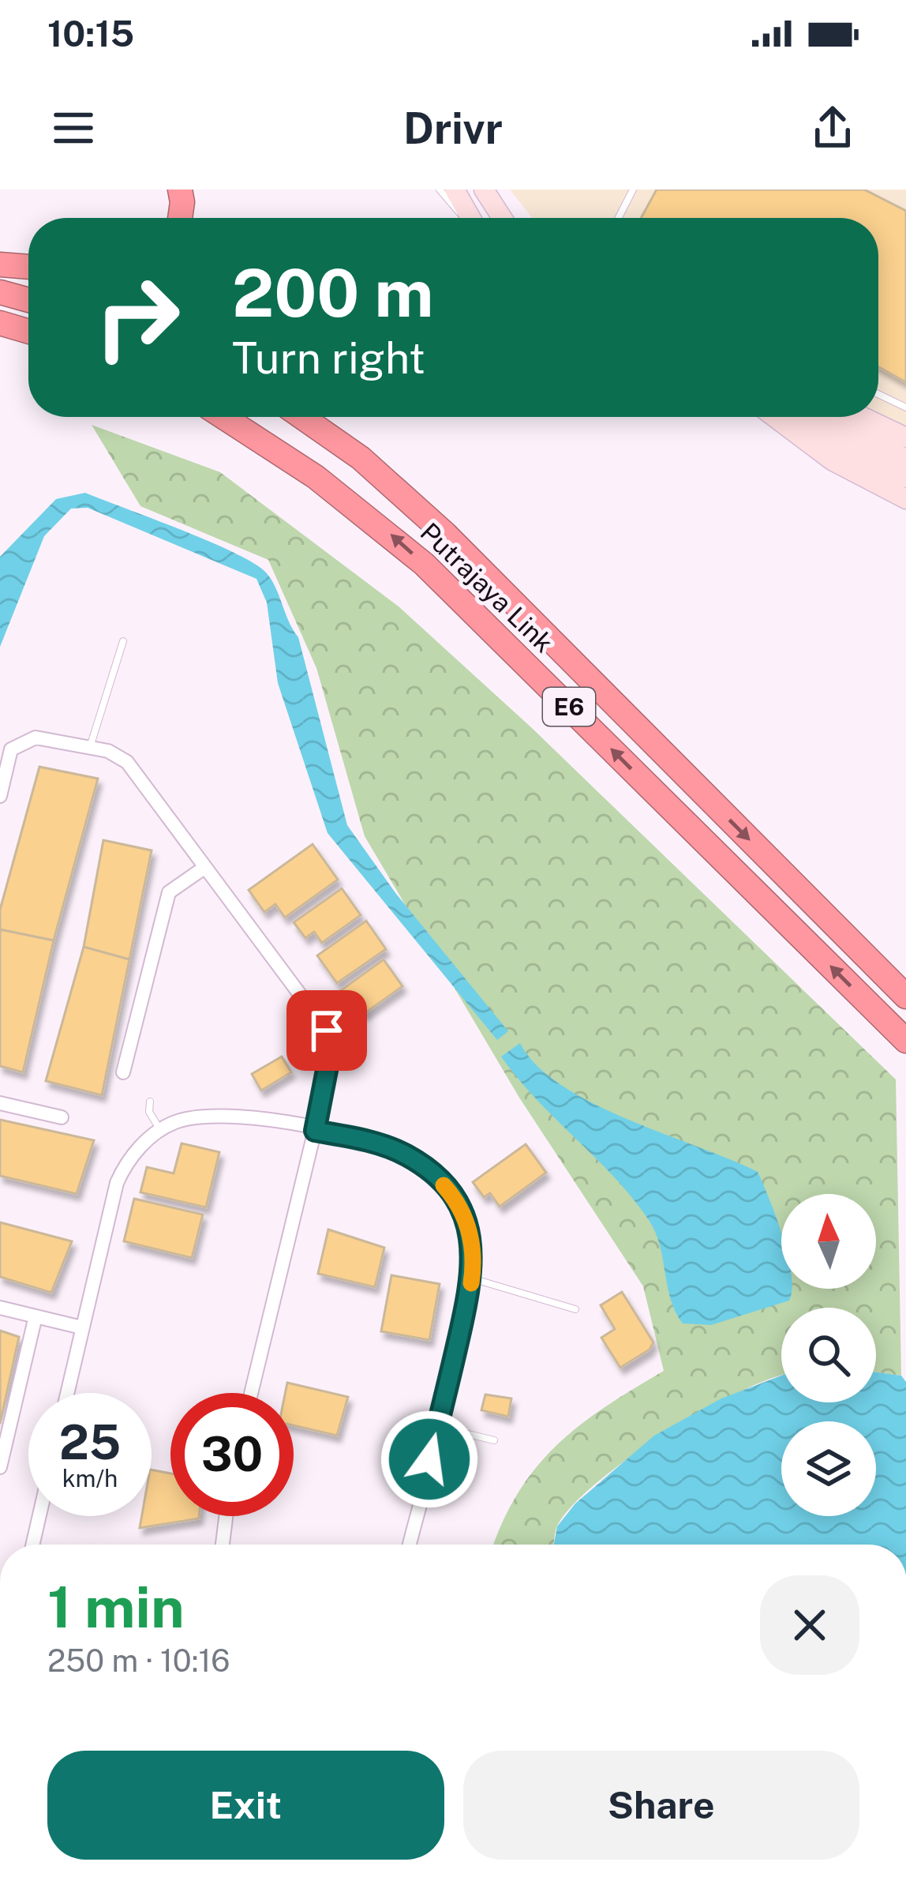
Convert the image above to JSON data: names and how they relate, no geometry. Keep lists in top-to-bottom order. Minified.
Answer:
{"streets":{"highway":["Putrajaya Link","E6"]},"crossings":[["Putrajaya Link","E6"]],"north":"top","page":{"status":"10:15","header":"Drivr","turn":["200 m","Turn right"],"speed":"25 km/h","limit":"30","heading":["1 min","250 m · 10:16"],"buttons":["Exit","Share"]}}
